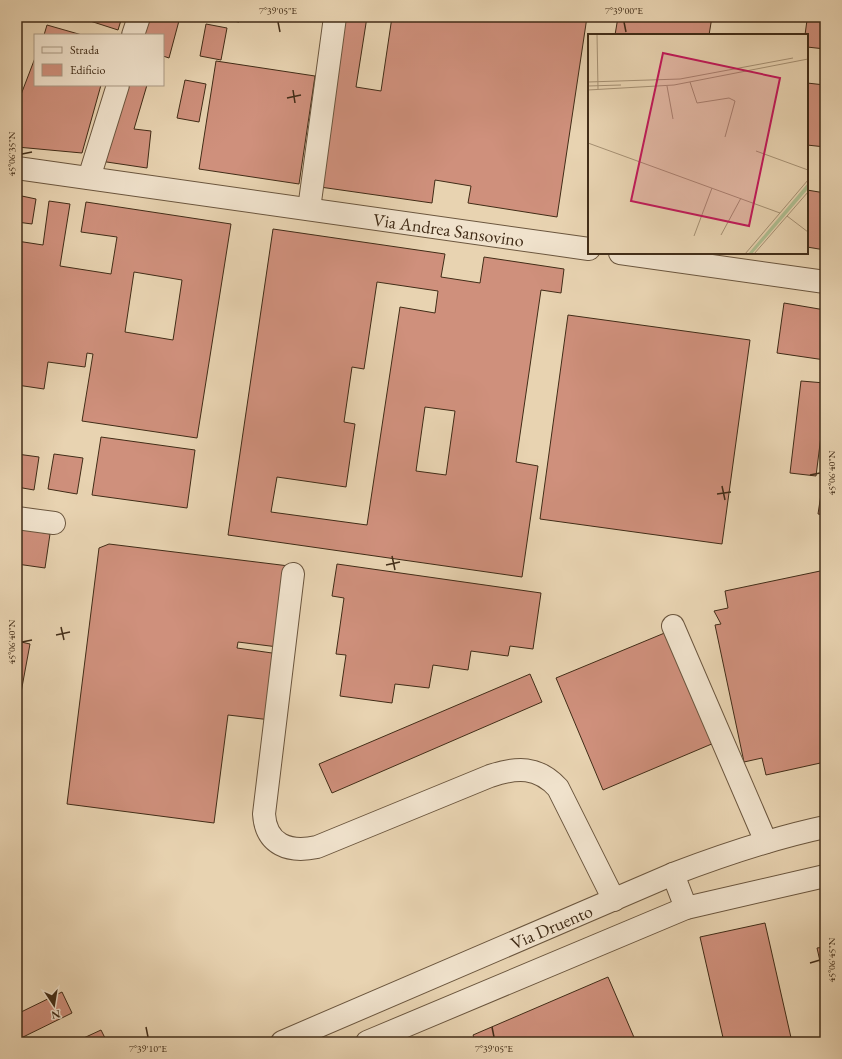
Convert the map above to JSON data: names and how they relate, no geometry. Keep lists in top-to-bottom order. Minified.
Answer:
{"streets":{"street":["Via Andrea Sansovino","Via Druento"]},"legend":["Strada","Edificio"],"north":"bottom","coordinates":["7°39'05\"E","7°39'00\"E","45°06'35\"N","45°06'40\"N","45°06'45\"N","7°39'10\"E"]}
